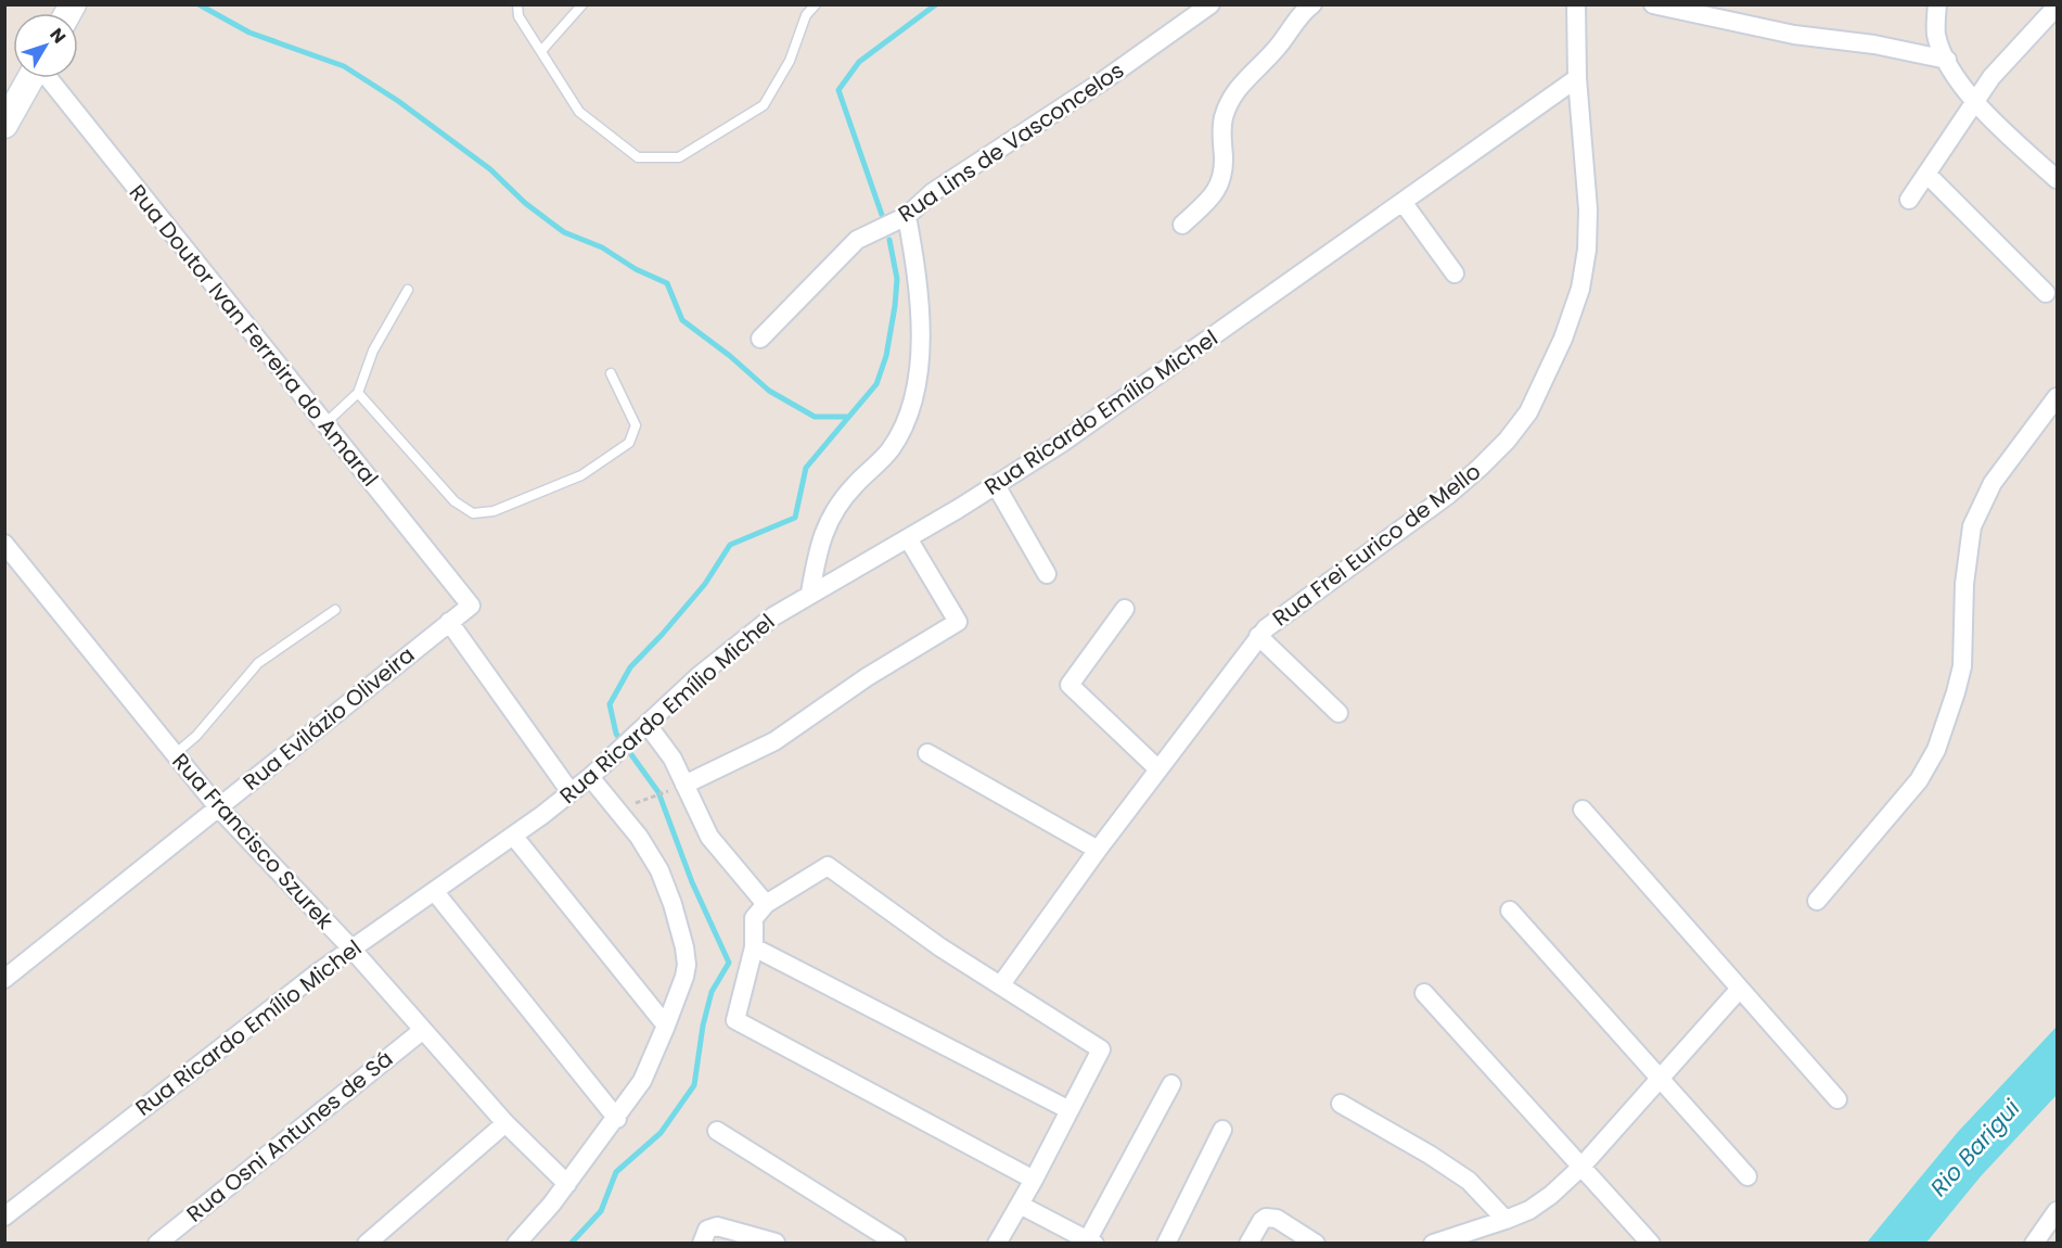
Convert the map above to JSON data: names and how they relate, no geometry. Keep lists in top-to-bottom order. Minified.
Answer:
{"streets":{"street":["Rua Lins de Vasconcelos","Rua Doutor Ivan Ferreira do Amaral","Rua Ricardo Emílio Michel","Rua Frei Eurico de Mello","Rua Evilázio Oliveira","Rua Francisco Szurek","Rua Osni Antunes de Sá"]},"crossings":[["Rua Doutor Ivan Ferreira do Amaral","Rua Evilázio Oliveira"],["Rua Ricardo Emílio Michel","Rua Frei Eurico de Mello"],["Rua Ricardo Emílio Michel","Rua Francisco Szurek"],["Rua Evilázio Oliveira","Rua Francisco Szurek"],["Rua Francisco Szurek","Rua Osni Antunes de Sá"]],"water":["Rio Barigui"],"north":"top right"}
